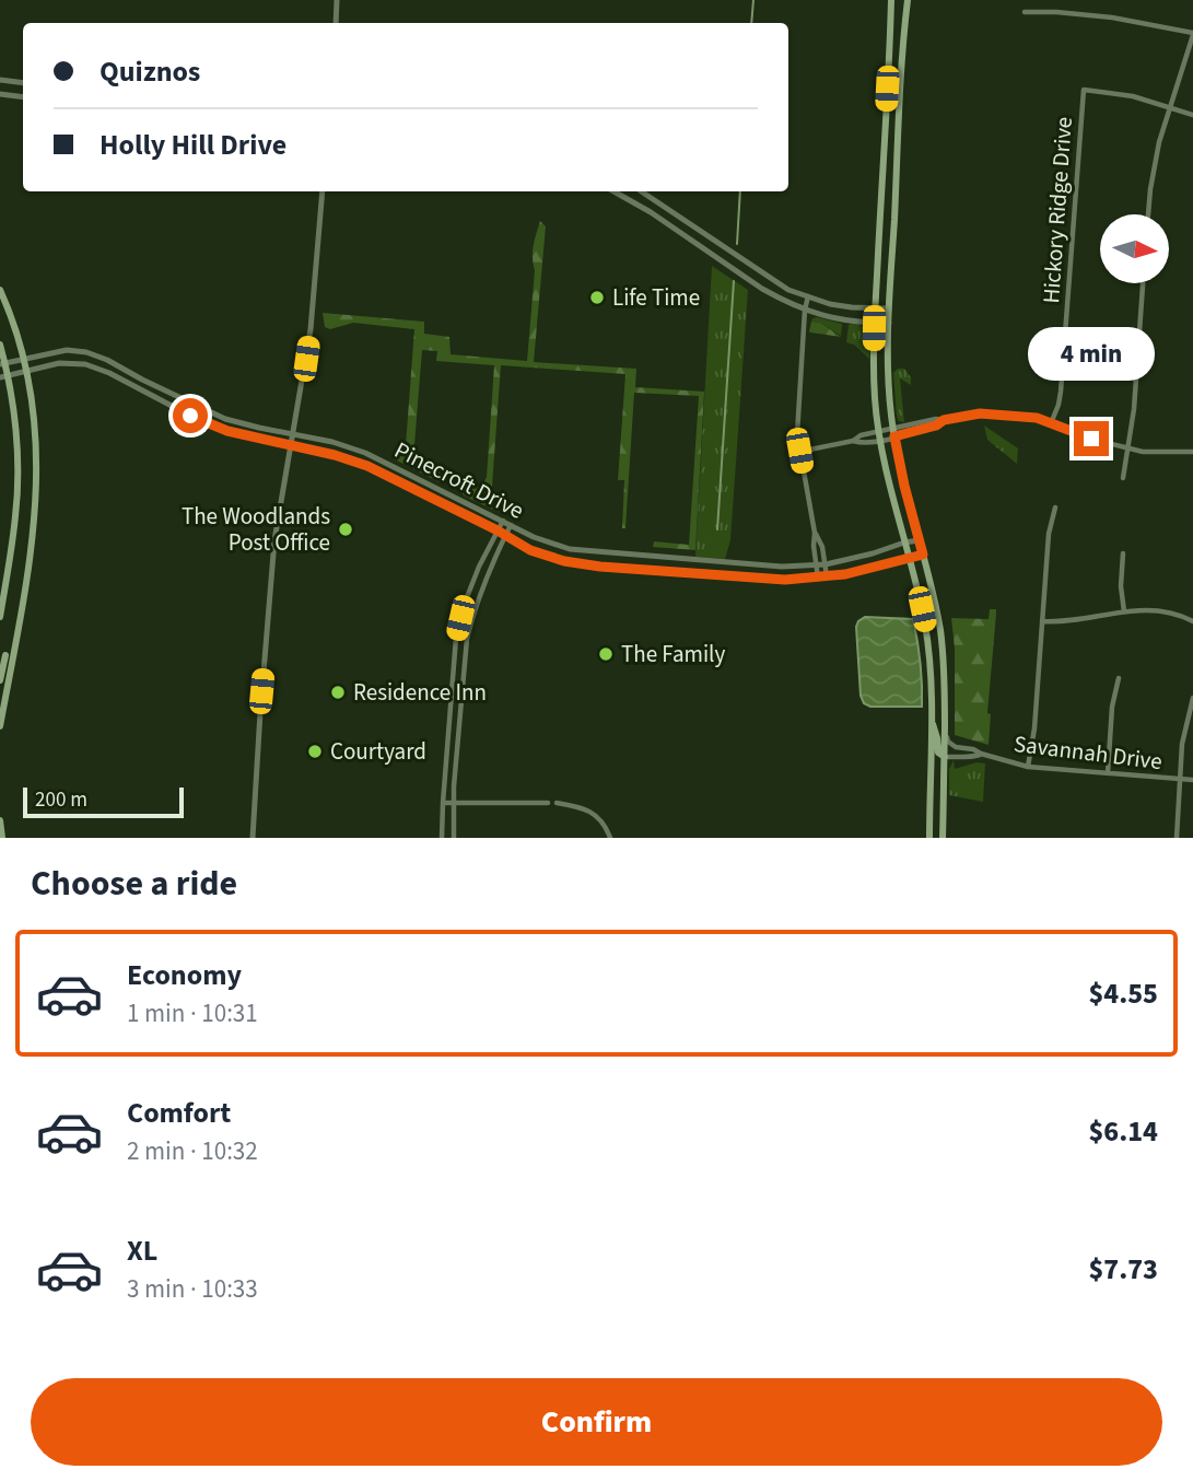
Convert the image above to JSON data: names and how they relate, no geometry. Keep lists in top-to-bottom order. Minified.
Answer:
{"streets":{"street":["Hickory Ridge Drive","Pinecroft Drive","Savannah Drive"]},"places":["Life Time","The Woodlands Post Office","The Family","Residence Inn","Courtyard"],"scale_bar":"200 m","north":"right","page":{"banner":["Quiznos","Holly Hill Drive"],"bubble":"4 min","scale":"200 m","heading":"Choose a ride","list":[{"name":"Economy","note":"1 min · 10:31","value":"$4.55"},{"name":"Comfort","note":"2 min · 10:32","value":"$6.14"},{"name":"XL","note":"3 min · 10:33","value":"$7.73"}],"buttons":"Confirm"}}
